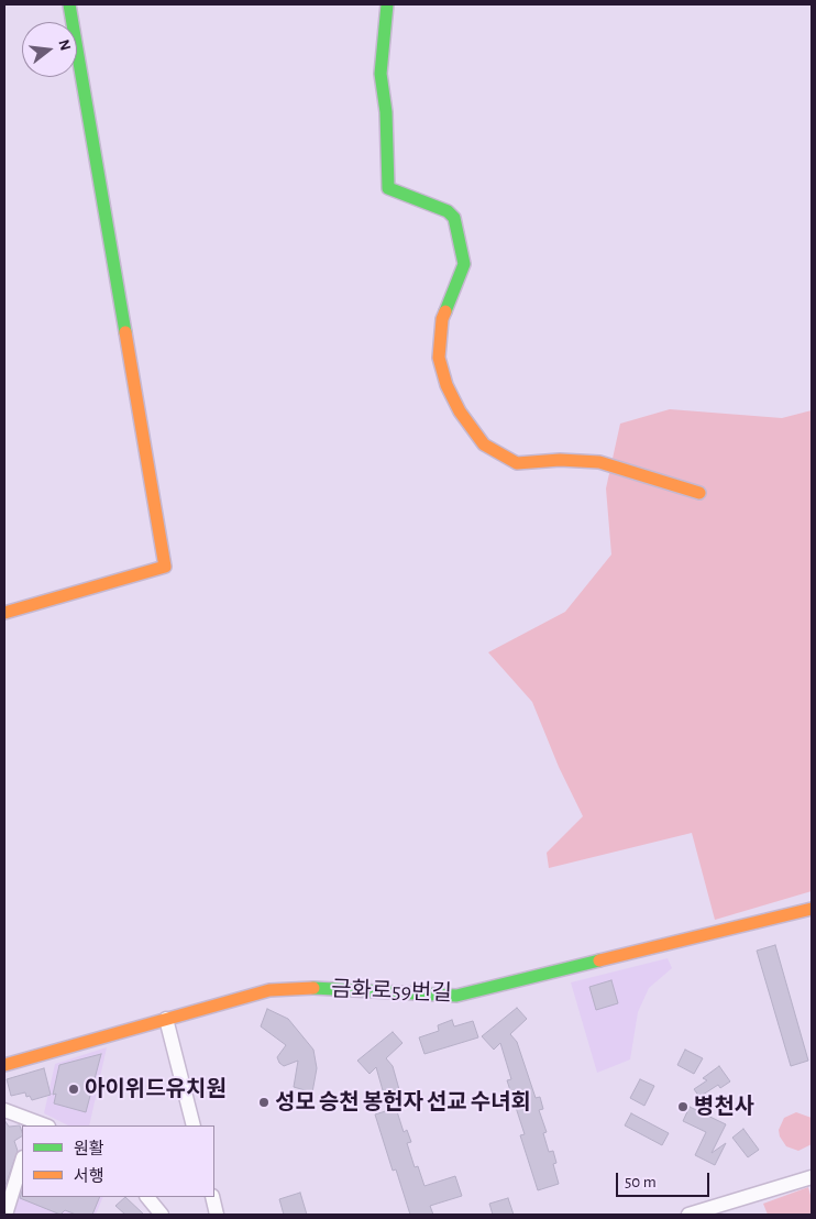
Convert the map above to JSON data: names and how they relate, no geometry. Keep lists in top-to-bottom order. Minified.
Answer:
{"streets":{"street":["금화로59번길"]},"places":["아이위드유치원","성모 승천 봉헌자 선교 수녀회","병천사"],"legend":["원활","서행"],"scale_bar":"50 m","north":"right"}
